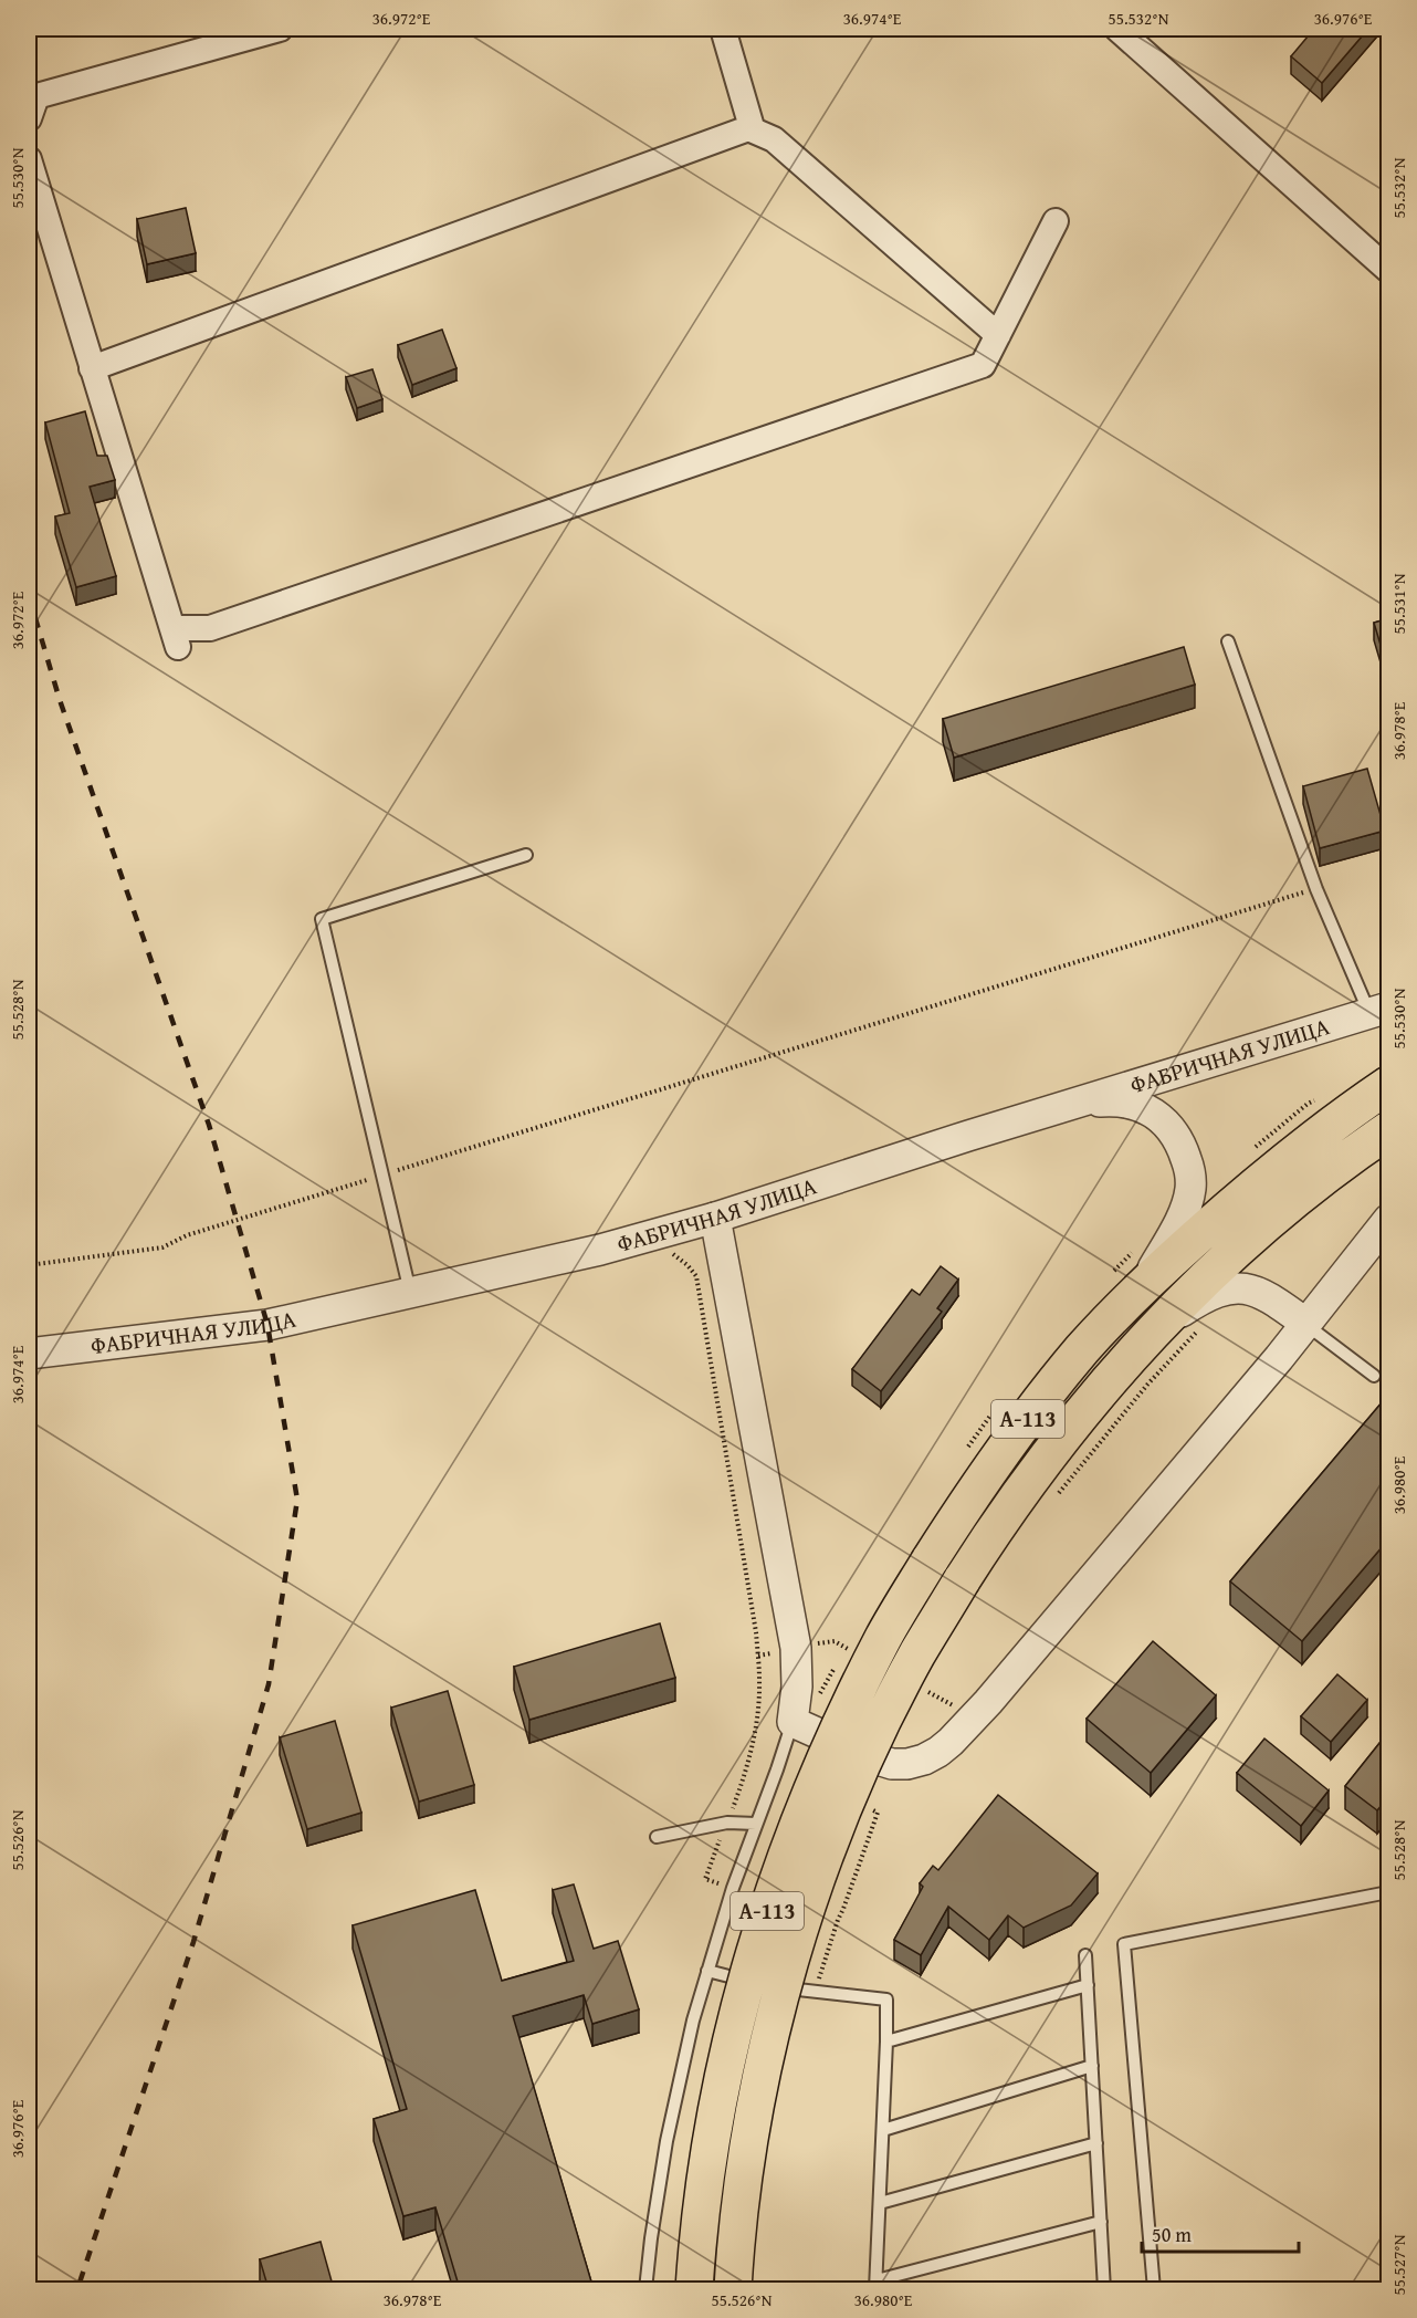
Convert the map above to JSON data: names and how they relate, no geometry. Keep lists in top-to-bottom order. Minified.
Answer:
{"streets":{"highway":["А-113"],"street":["ФАБРИЧНАЯ УЛИЦА"]},"scale_bar":"50 m","coordinates":["36.972°E","36.974°E","55.532°N","36.976°E","55.530°N","55.531°N","36.978°E","55.528°N","36.980°E","55.526°N","55.527°N"]}
